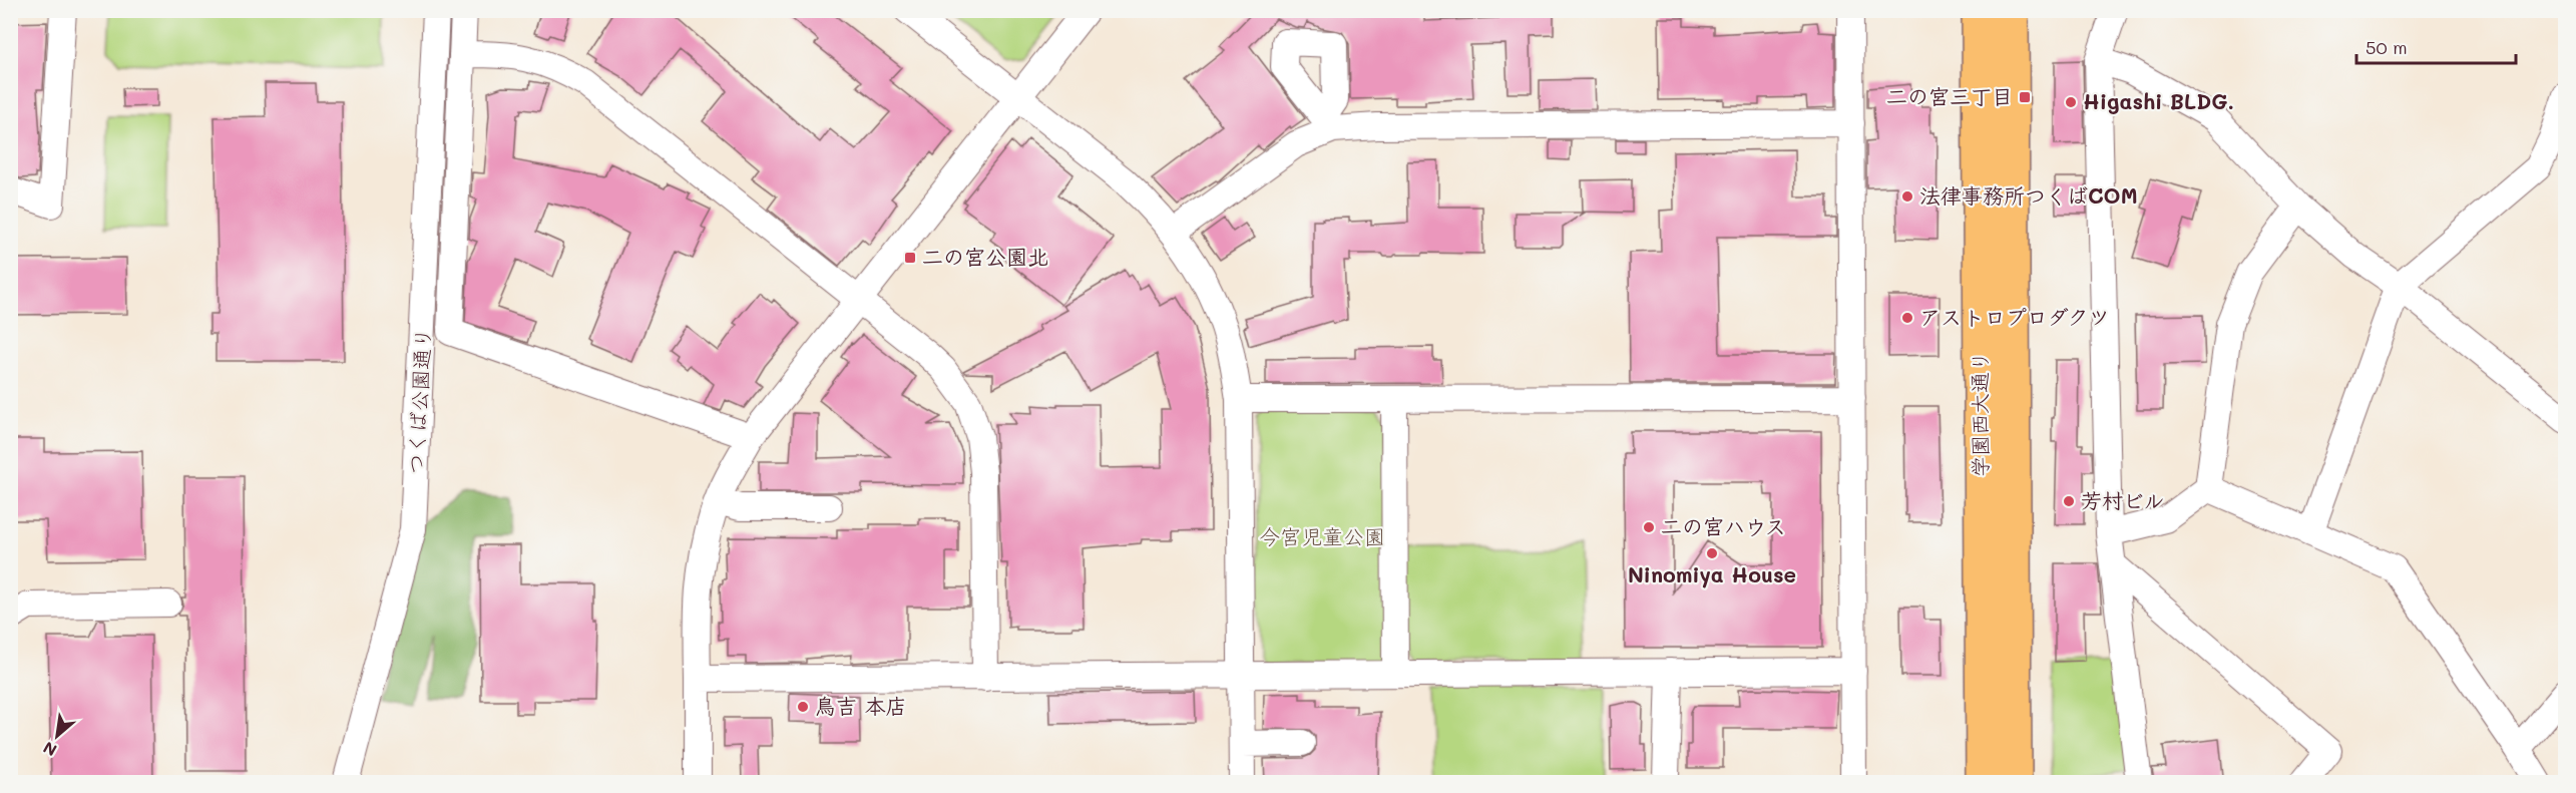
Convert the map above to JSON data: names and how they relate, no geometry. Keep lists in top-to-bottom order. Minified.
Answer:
{"streets":{"main road":["学園西大通り"],"street":["つくば公園通り"]},"parks":["今宮児童公園"],"places":{"transit":["二の宮三丁目","二の宮公園北"],"other":["Higashi BLDG.","法律事務所つくばCOM","アストロプロダクツ","芳村ビル","二の宮ハウス","Ninomiya House","鳥吉 本店"]},"scale_bar":"50 m","north":"bottom left"}
